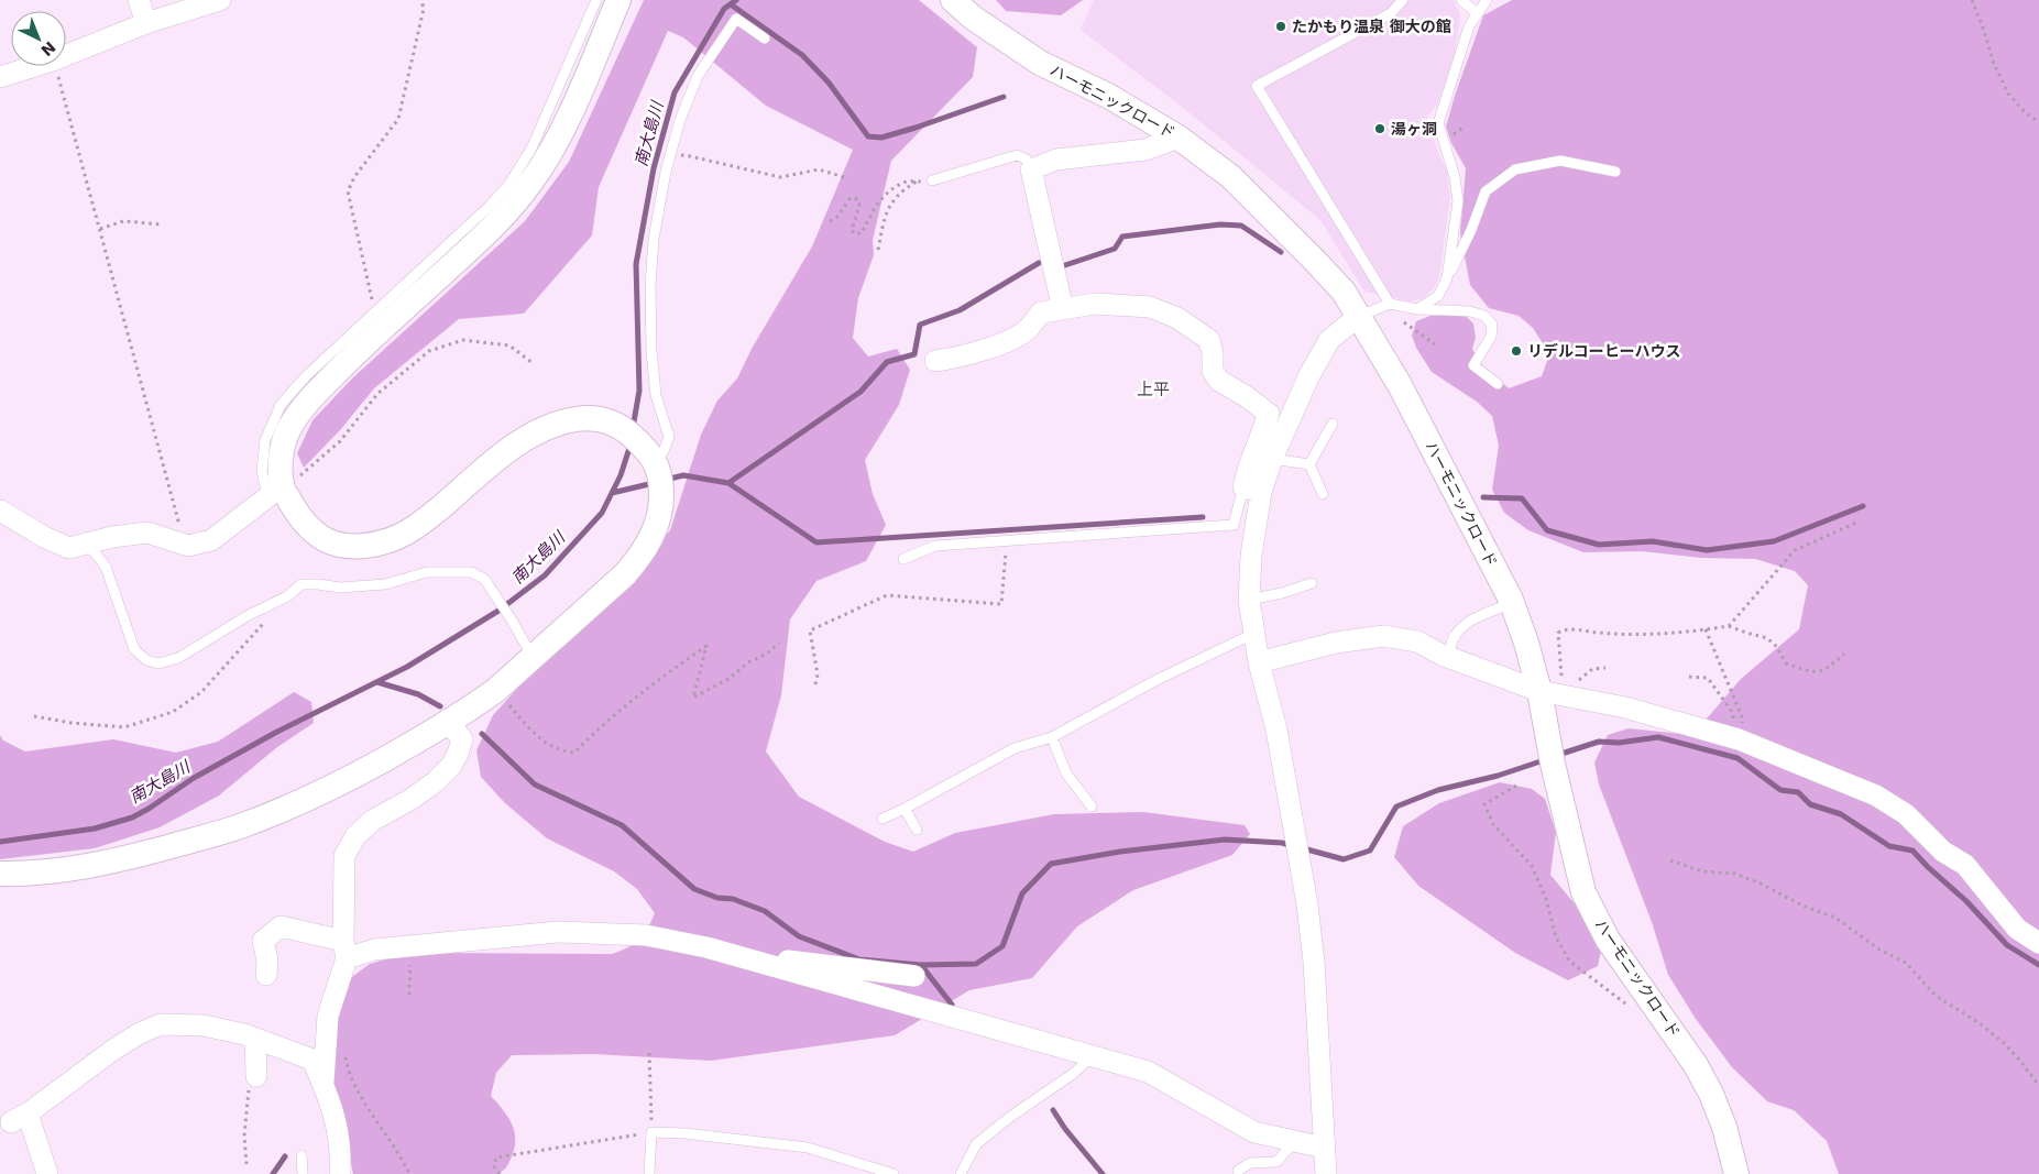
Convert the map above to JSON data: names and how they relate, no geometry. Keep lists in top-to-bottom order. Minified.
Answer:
{"streets":{"street":["ハーモニックロード"]},"districts":["上平"],"water":["南大島川"],"places":["たかもり温泉 御大の館","湯ヶ洞","リデルコーヒーハウス"],"north":"bottom right"}
